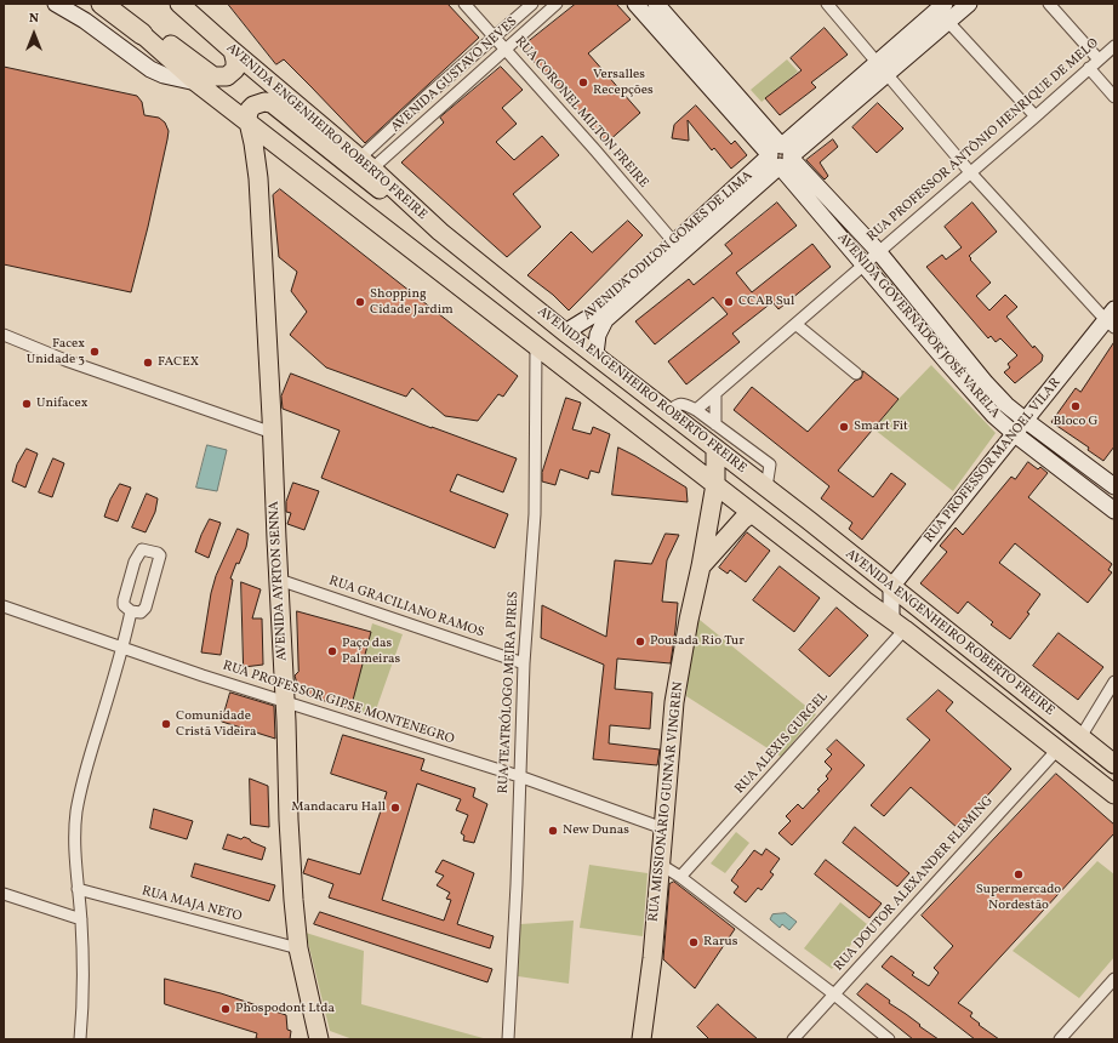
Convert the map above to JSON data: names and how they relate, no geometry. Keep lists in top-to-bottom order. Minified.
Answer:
{"streets":{"main road":["AVENIDA ENGENHEIRO ROBERTO FREIRE","AVENIDA ODILON GOMES DE LIMA","AVENIDA GOVERNADOR JOSÉ VARELA","RUA PROFESSOR MANOEL VILAR","AVENIDA AYRTON SENNA","RUA MISSIONÁRIO GUNNAR VINGREN"],"street":["AVENIDA GUSTAVO NEVES","RUA CORONEL MILTON FREIRE","RUA PROFESSOR ANTÔNIO HENRIQUE DE MELO","RUA GRACILIANO RAMOS","RUA TEATRÓLOGO MEIRA PIRES","RUA PROFESSOR GIPSE MONTENEGRO","RUA ALEXIS GURGEL","RUA DOUTOR ALEXANDER FLEMING","RUA MAJA NETO"]},"crossings":[["AVENIDA GUSTAVO NEVES","RUA CORONEL MILTON FREIRE"],["AVENIDA GUSTAVO NEVES","AVENIDA ENGENHEIRO ROBERTO FREIRE"],["RUA CORONEL MILTON FREIRE","AVENIDA ODILON GOMES DE LIMA"],["AVENIDA ENGENHEIRO ROBERTO FREIRE","AVENIDA ODILON GOMES DE LIMA"],["AVENIDA ENGENHEIRO ROBERTO FREIRE","RUA PROFESSOR MANOEL VILAR"],["AVENIDA ENGENHEIRO ROBERTO FREIRE","AVENIDA AYRTON SENNA"],["AVENIDA ENGENHEIRO ROBERTO FREIRE","RUA TEATRÓLOGO MEIRA PIRES"],["AVENIDA ENGENHEIRO ROBERTO FREIRE","RUA ALEXIS GURGEL"],["AVENIDA ENGENHEIRO ROBERTO FREIRE","RUA MISSIONÁRIO GUNNAR VINGREN"],["AVENIDA ENGENHEIRO ROBERTO FREIRE","RUA DOUTOR ALEXANDER FLEMING"],["RUA PROFESSOR ANTÔNIO HENRIQUE DE MELO","AVENIDA GOVERNADOR JOSÉ VARELA"],["AVENIDA ODILON GOMES DE LIMA","AVENIDA GOVERNADOR JOSÉ VARELA"],["AVENIDA GOVERNADOR JOSÉ VARELA","RUA PROFESSOR MANOEL VILAR"],["AVENIDA AYRTON SENNA","RUA GRACILIANO RAMOS"],["AVENIDA AYRTON SENNA","RUA PROFESSOR GIPSE MONTENEGRO"],["AVENIDA AYRTON SENNA","RUA MAJA NETO"],["RUA GRACILIANO RAMOS","RUA TEATRÓLOGO MEIRA PIRES"],["RUA TEATRÓLOGO MEIRA PIRES","RUA PROFESSOR GIPSE MONTENEGRO"],["RUA PROFESSOR GIPSE MONTENEGRO","RUA MISSIONÁRIO GUNNAR VINGREN"]],"places":["Versalles Recepções","Shopping Cidade Jardim","CCAB Sul","Facex Unidade 3","FACEX","Unifacex","Bloco G","Smart Fit","Pousada Rio Tur","Paço das Palmeiras","Comunidade Cristã Videira","Mandacaru Hall","New Dunas","Supermercado Nordestão","Rarus","Phospodont Ltda"],"north":"top"}
